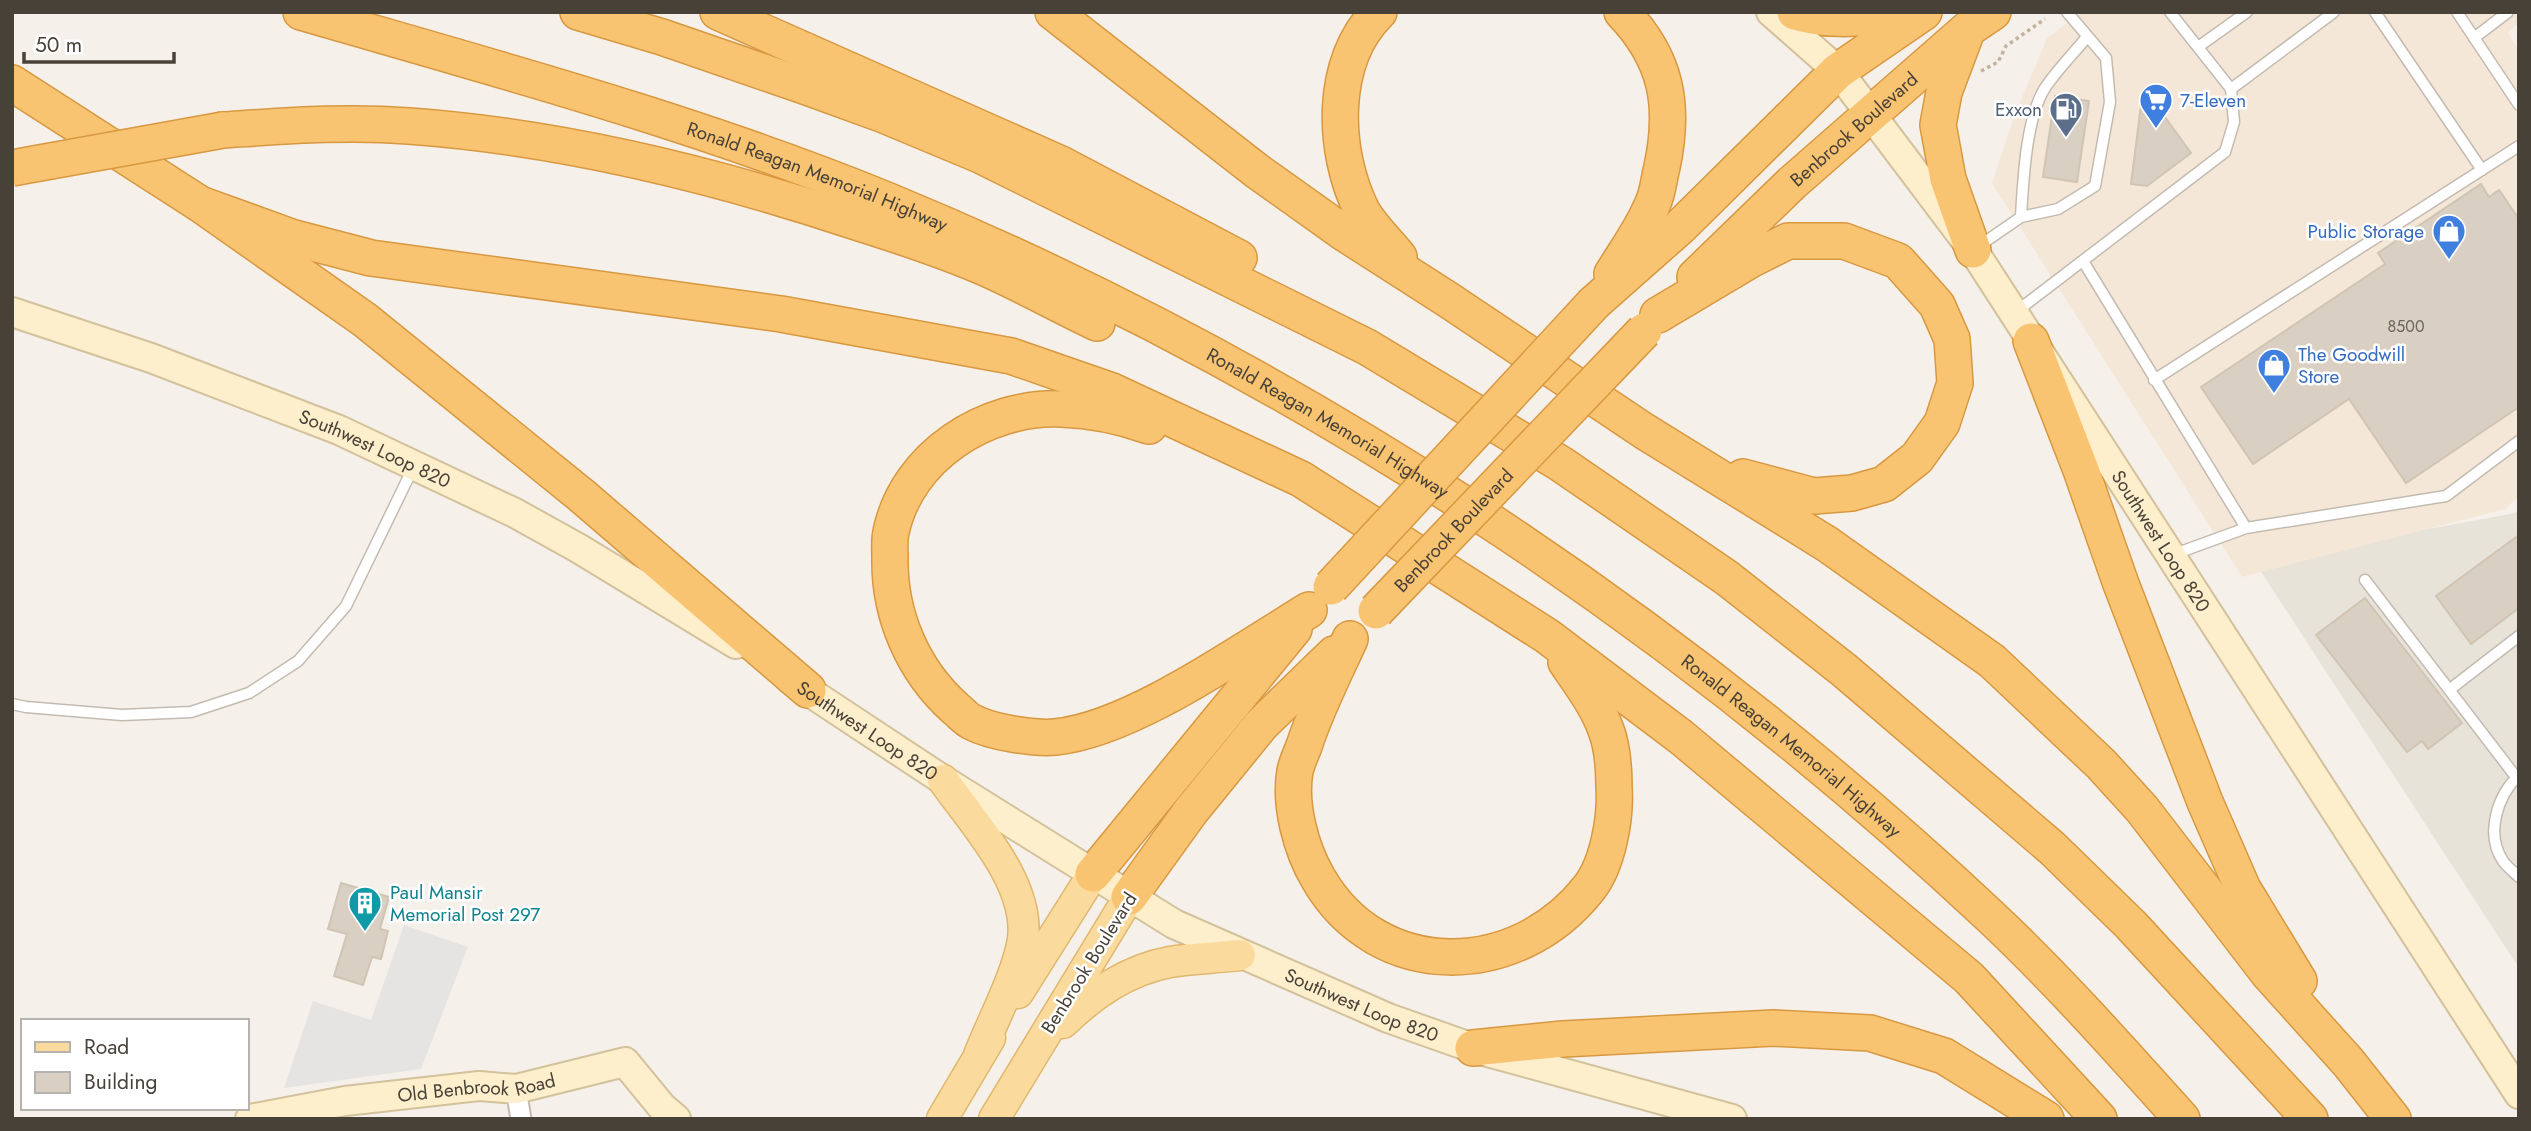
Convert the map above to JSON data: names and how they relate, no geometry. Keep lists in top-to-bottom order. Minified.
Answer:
{"streets":{"highway":["Benbrook Boulevard","Ronald Reagan Memorial Highway"],"main road":["Southwest Loop 820","Old Benbrook Road"]},"crossings":[["Benbrook Boulevard","Southwest Loop 820"]],"places":{"supermarket":["7-Eleven"],"fuel station":["Exxon"],"shop":["Public Storage","The Goodwill Store"],"building":["Paul Mansir Memorial Post 297"]},"house_numbers":["8500"],"legend":["Road","Building"],"scale_bar":"50 m"}
